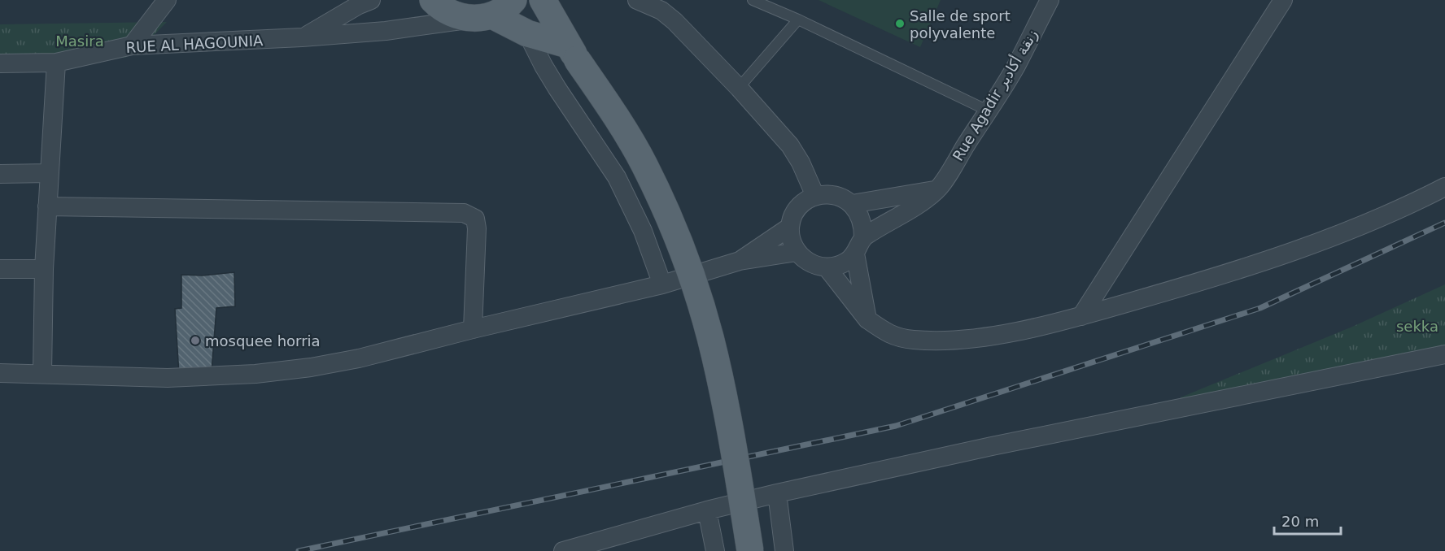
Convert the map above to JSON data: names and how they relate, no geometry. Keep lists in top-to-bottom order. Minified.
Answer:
{"streets":{"street":["RUE AL HAGOUNIA","Rue Agadir زنقة أكادير"]},"parks":["Masira","sekka"],"places":["Salle de sport polyvalente","mosquee horria"],"scale_bar":"20 m"}
